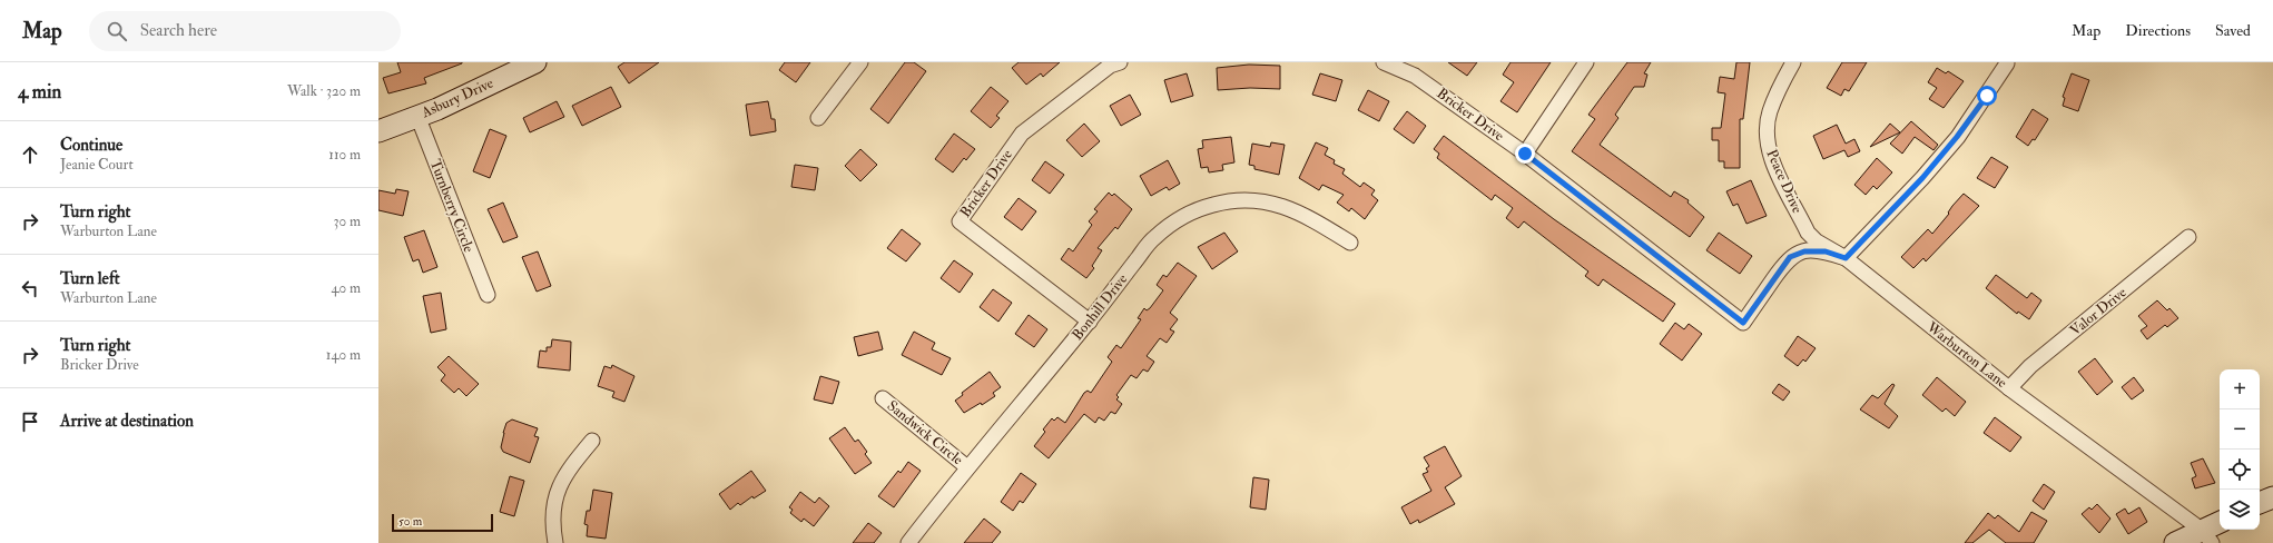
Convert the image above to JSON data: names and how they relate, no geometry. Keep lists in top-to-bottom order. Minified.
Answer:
{"streets":{"street":["Asbury Drive","Bricker Drive","Peace Drive","Turnberry Circle","Bonhill Drive","Valor Drive","Warburton Lane","Sandwick Circle"]},"crossings":[["Asbury Drive","Turnberry Circle"],["Bricker Drive","Bonhill Drive"],["Bricker Drive","Warburton Lane"],["Peace Drive","Warburton Lane"],["Bonhill Drive","Sandwick Circle"],["Valor Drive","Warburton Lane"]],"scale_bar":"50 m","page":{"header":"Map","search":"Search here","nav":["Map","Directions","Saved"],"heading":["4 min","Walk · 320 m"],"list":[["Continue","Jeanie Court","110 m"],["Turn right","Warburton Lane","30 m"],["Turn left","Warburton Lane","40 m"],["Turn right","Bricker Drive","140 m"],"Arrive at destination"],"map_buttons":["+","−"],"scale":"50 m"}}
